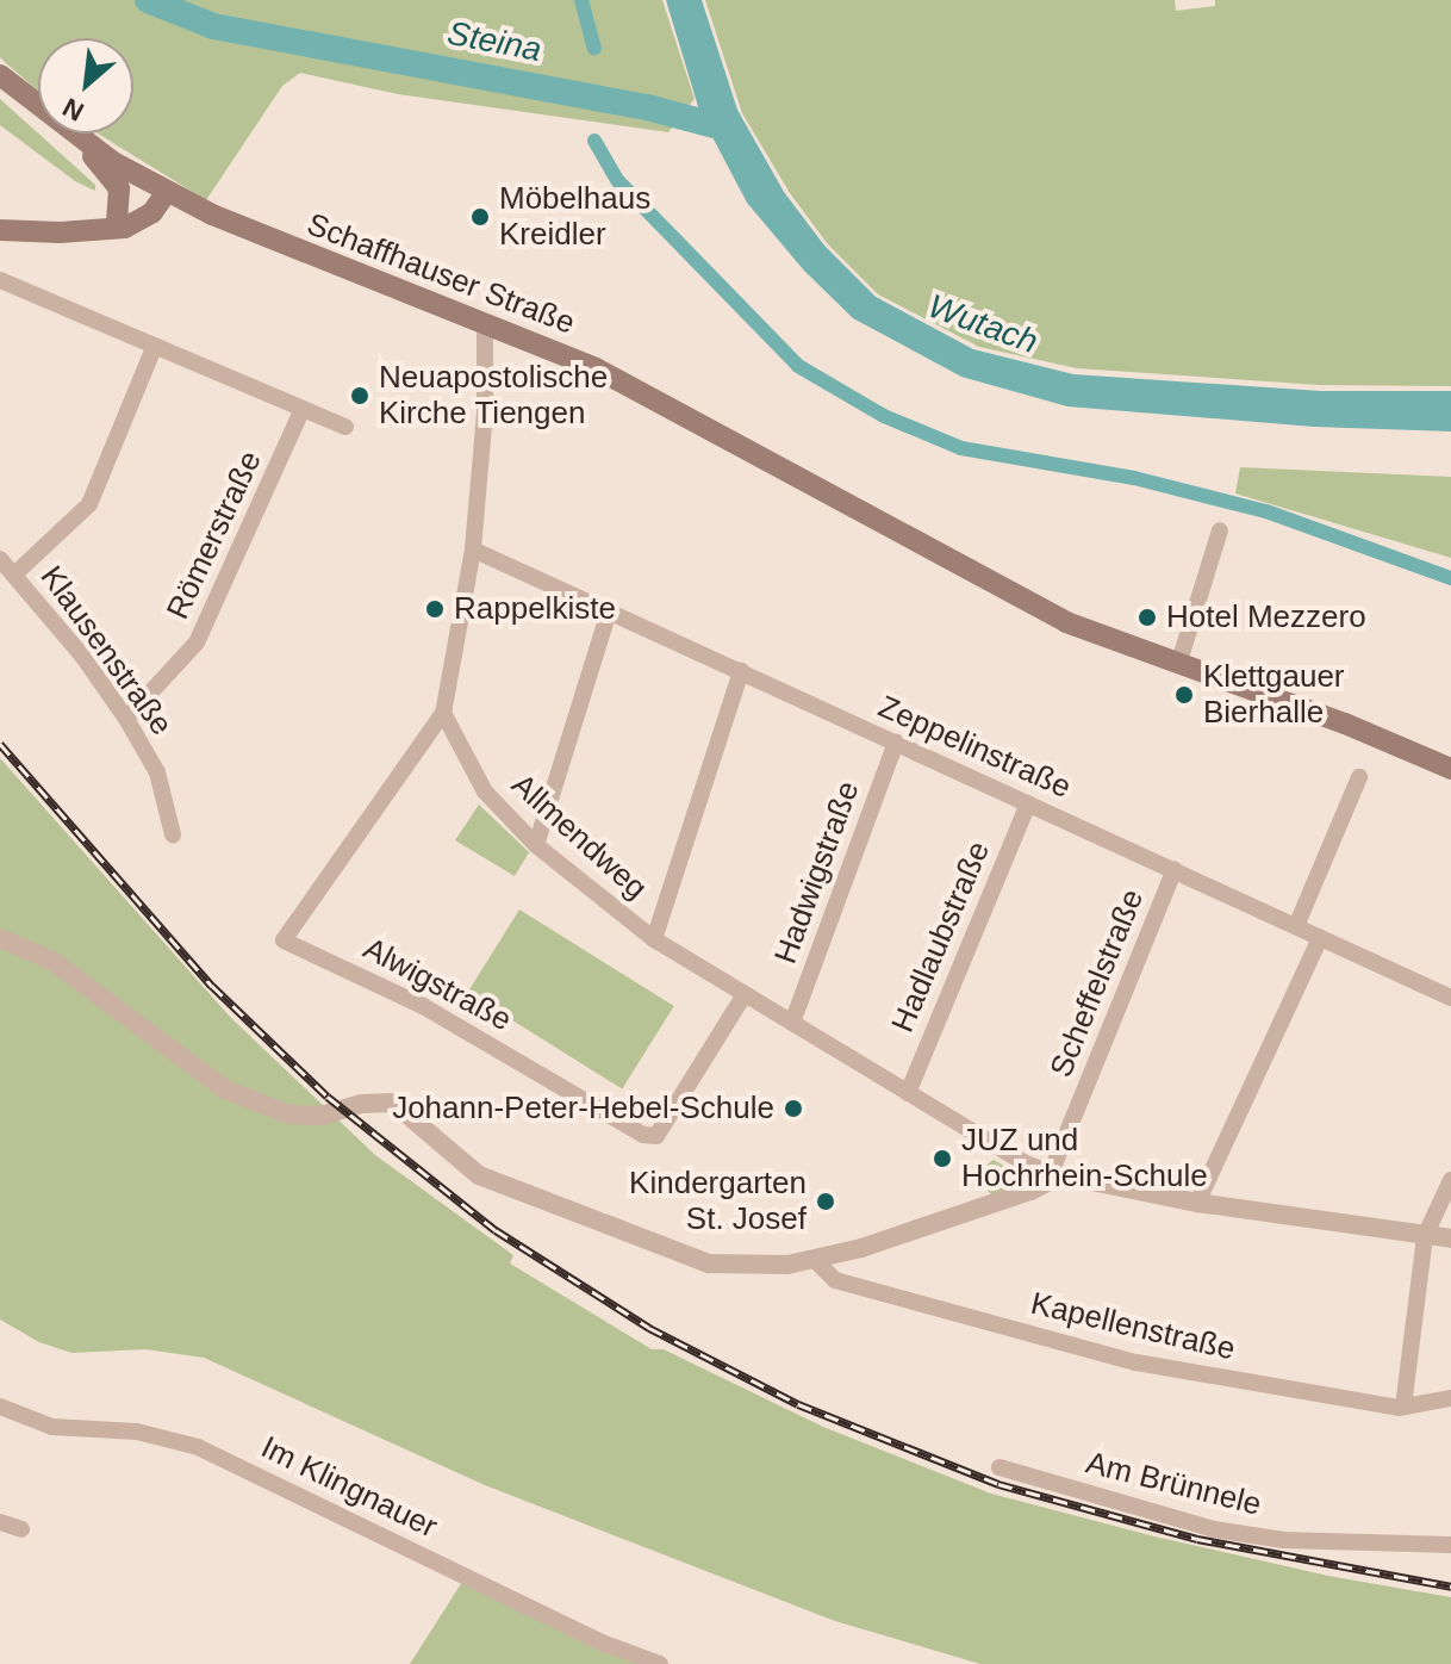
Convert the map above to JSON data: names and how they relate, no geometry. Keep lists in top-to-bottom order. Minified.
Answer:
{"streets":{"main road":["Schaffhauser Straße"],"street":["Römerstraße","Klausenstraße","Zeppelinstraße","Allmendweg","Hadwigstraße","Hadlaubstraße","Scheffelstraße","Alwigstraße","Kapellenstraße","Am Brünnele","Im Klingnauer"]},"crossings":[["Römerstraße","Klausenstraße"],["Zeppelinstraße","Hadwigstraße"],["Zeppelinstraße","Hadlaubstraße"],["Zeppelinstraße","Scheffelstraße"],["Allmendweg","Hadwigstraße"],["Allmendweg","Hadlaubstraße"],["Allmendweg","Scheffelstraße"],["Allmendweg","Alwigstraße"]],"water":["Steina","Wutach"],"places":["Möbelhaus Kreidler","Neuapostolische Kirche Tiengen","Rappelkiste","Hotel Mezzero","Klettgauer Bierhalle","Johann-Peter-Hebel-Schule","JUZ und Hochrhein-Schule","Kindergarten St. Josef"],"north":"bottom left"}
